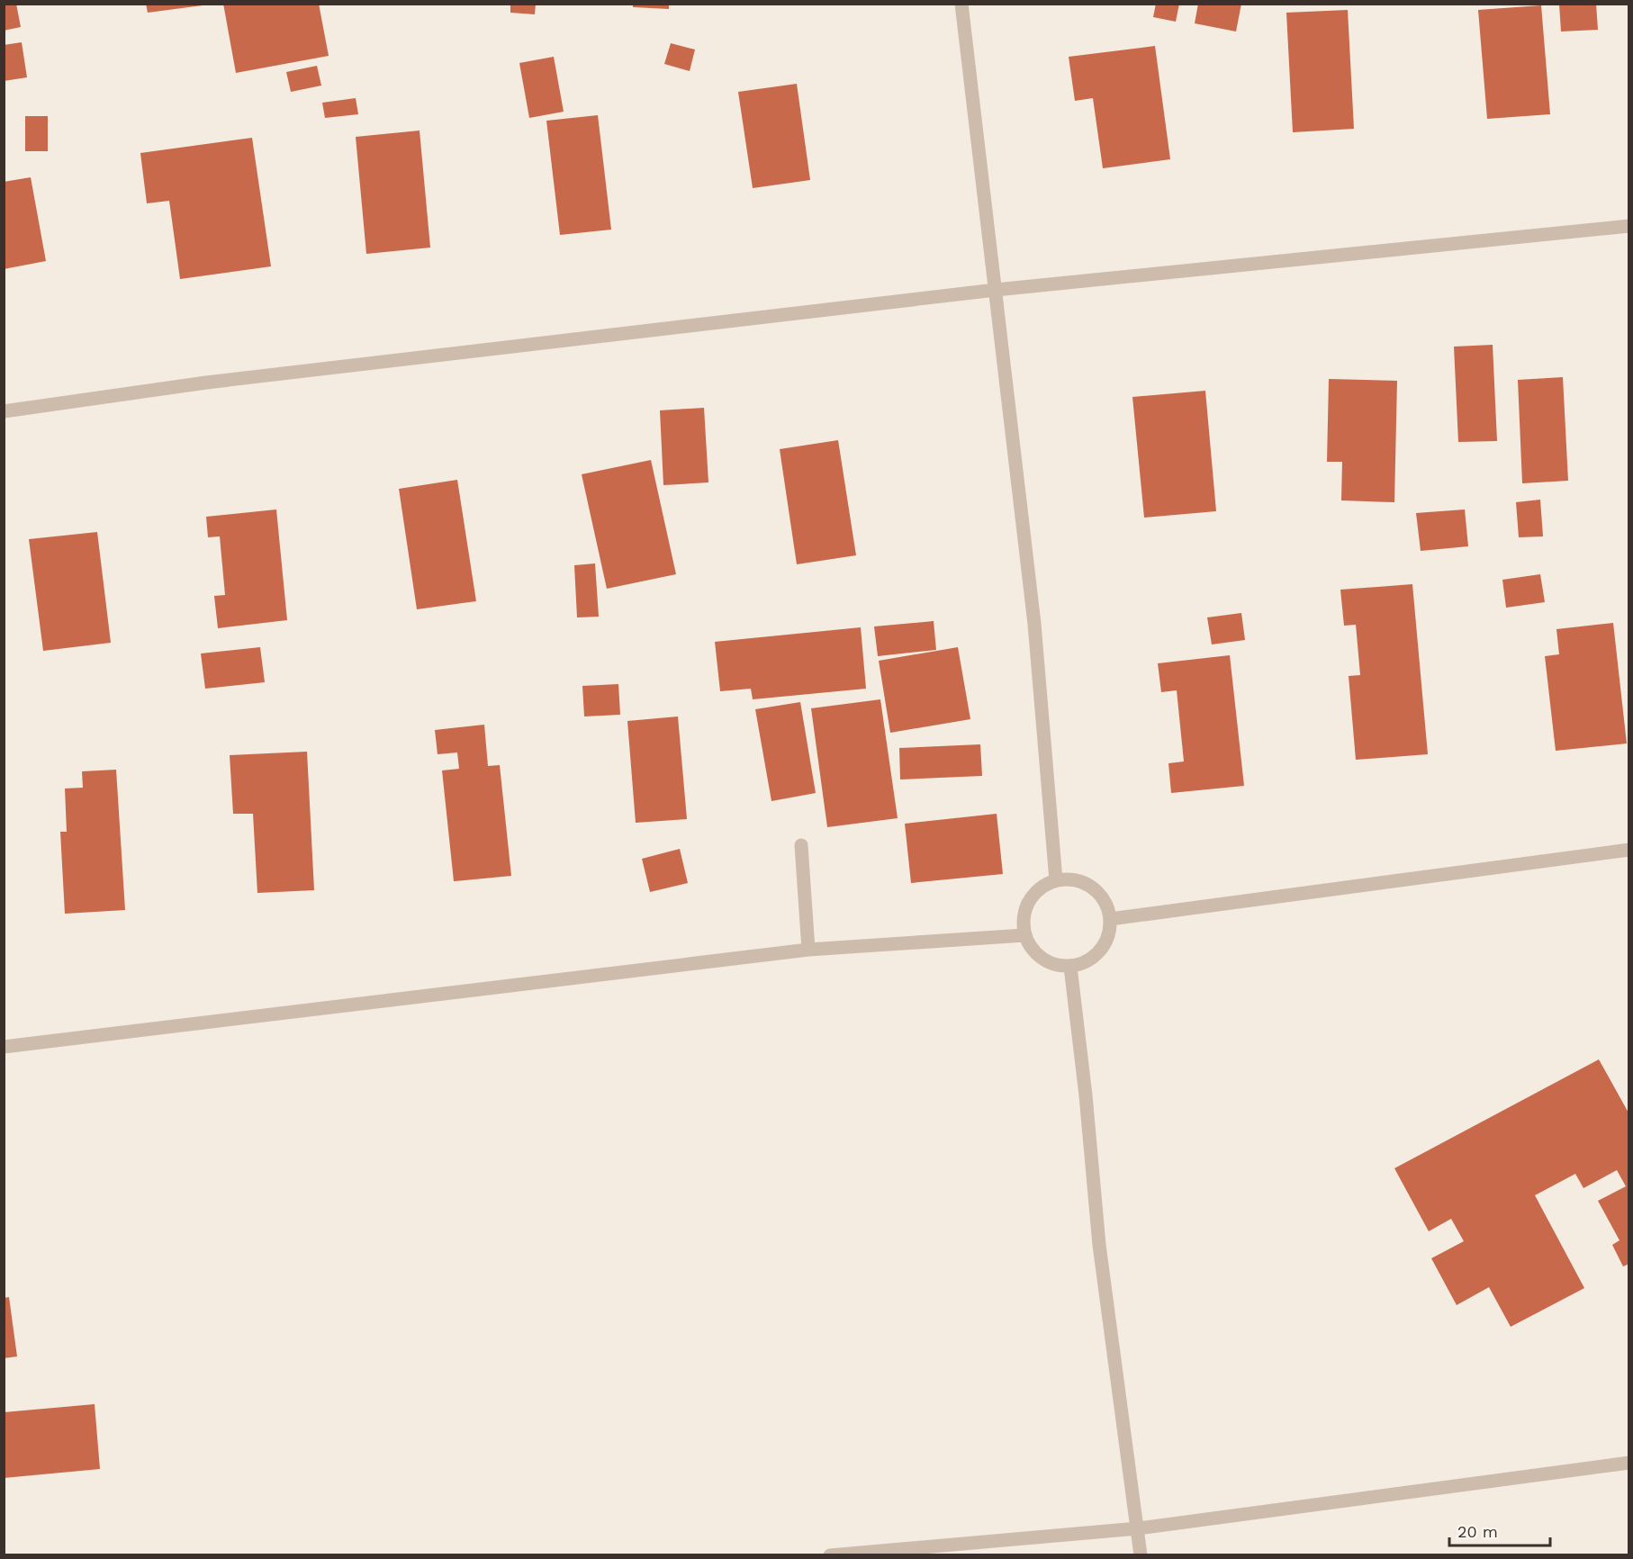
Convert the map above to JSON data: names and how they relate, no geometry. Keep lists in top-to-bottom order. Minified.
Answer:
{"scale_bar":"20 m"}
